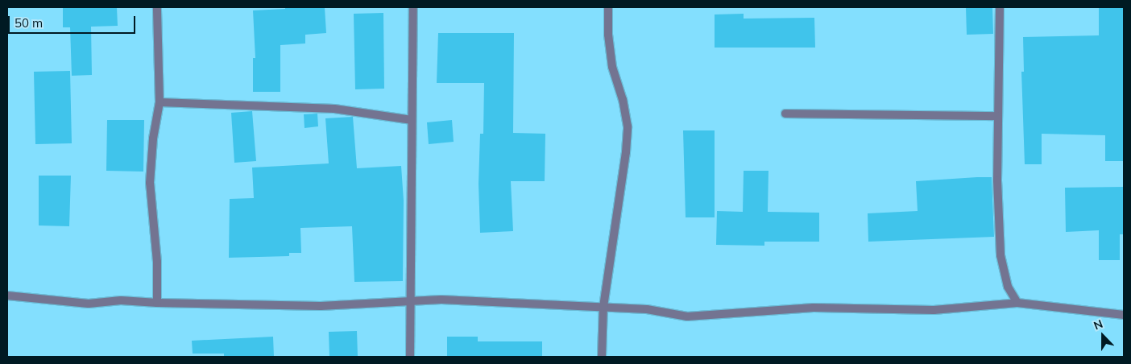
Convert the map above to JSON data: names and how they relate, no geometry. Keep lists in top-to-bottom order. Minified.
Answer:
{"scale_bar":"50 m","north":"top"}
